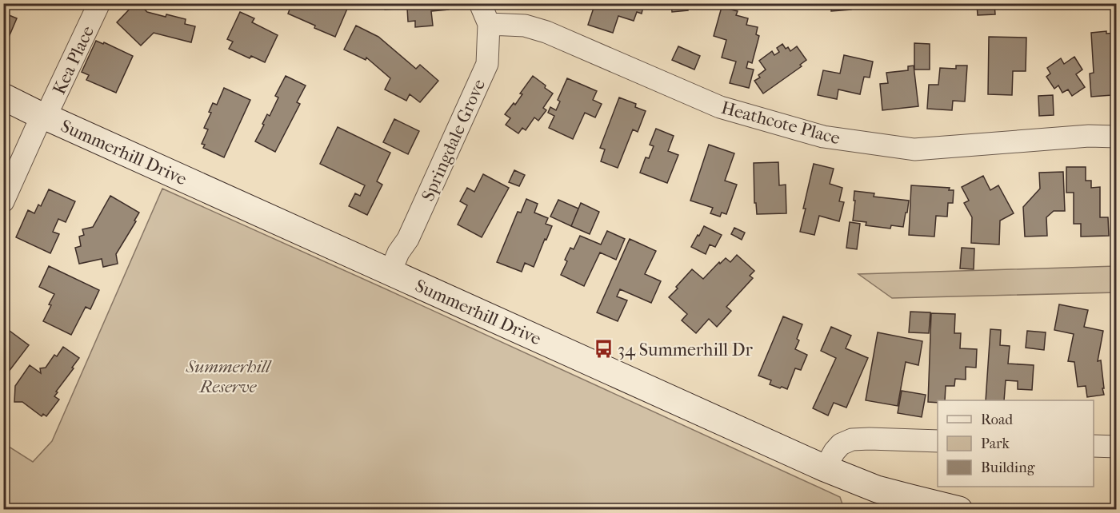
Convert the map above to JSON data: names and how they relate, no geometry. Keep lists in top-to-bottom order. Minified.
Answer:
{"streets":{"main road":["Summerhill Drive"],"street":["Kea Place","Heathcote Place","Springdale Grove"]},"crossings":[["Kea Place","Summerhill Drive"],["Heathcote Place","Springdale Grove"],["Springdale Grove","Summerhill Drive"]],"parks":["Summerhill Reserve"],"places":{"bus stop":["34 Summerhill Dr"]},"legend":["Road","Park","Building"]}
